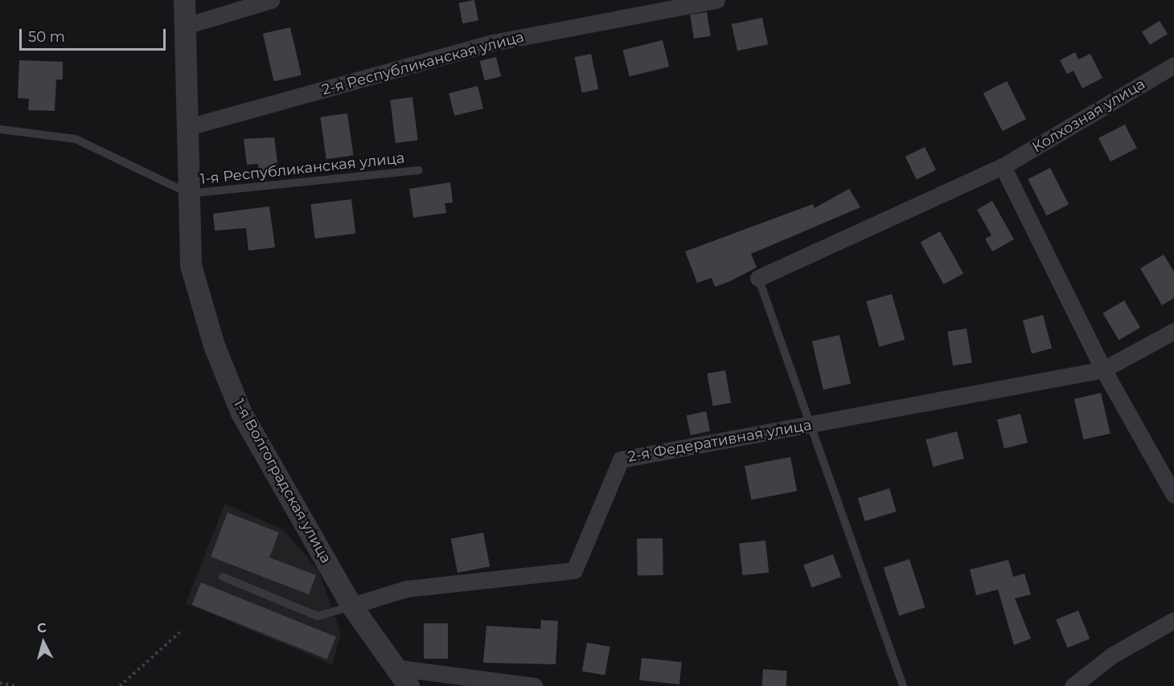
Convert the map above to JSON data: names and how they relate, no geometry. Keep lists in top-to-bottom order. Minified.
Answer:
{"streets":{"street":["2-я Республиканская улица","Колхозная улица","2-я Федеративная улица","1-я Волгоградская улица"],"lane":["1-я Республиканская улица"]},"crossings":[["2-я Республиканская улица","1-я Волгоградская улица"],["1-я Республиканская улица","1-я Волгоградская улица"],["2-я Федеративная улица","1-я Волгоградская улица"]],"scale_bar":"50 m","north":"top"}
